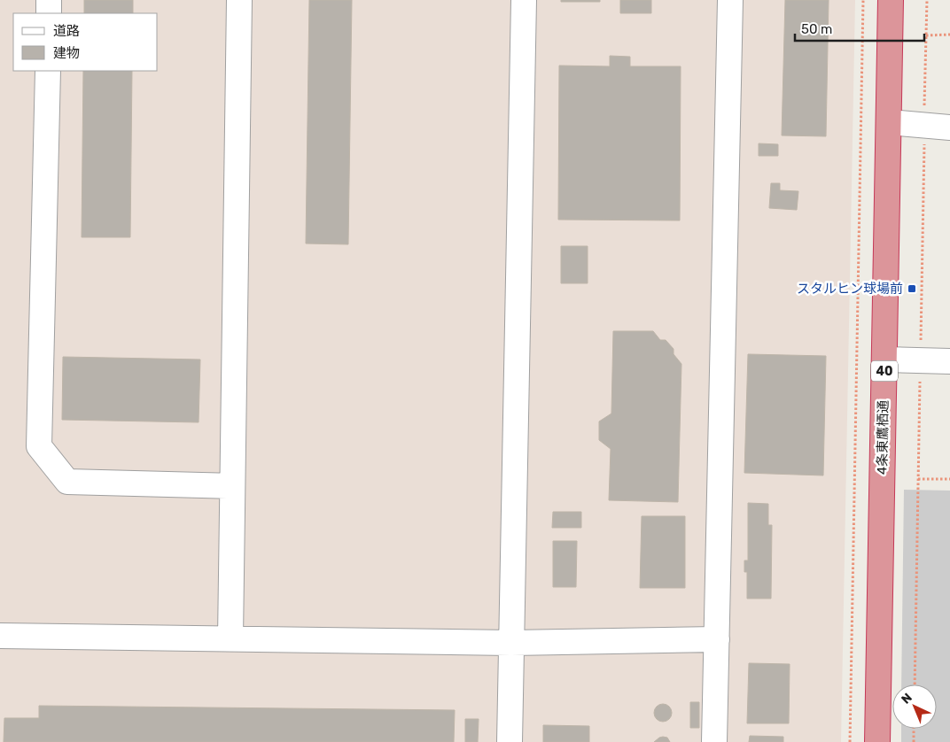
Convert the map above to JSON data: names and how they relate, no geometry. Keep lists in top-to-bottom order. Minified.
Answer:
{"streets":{"highway":["40","4条東鷹栖通"]},"places":{"transit":["スタルヒン球場前"]},"legend":["道路","建物"],"scale_bar":"50 m","north":"top left"}
